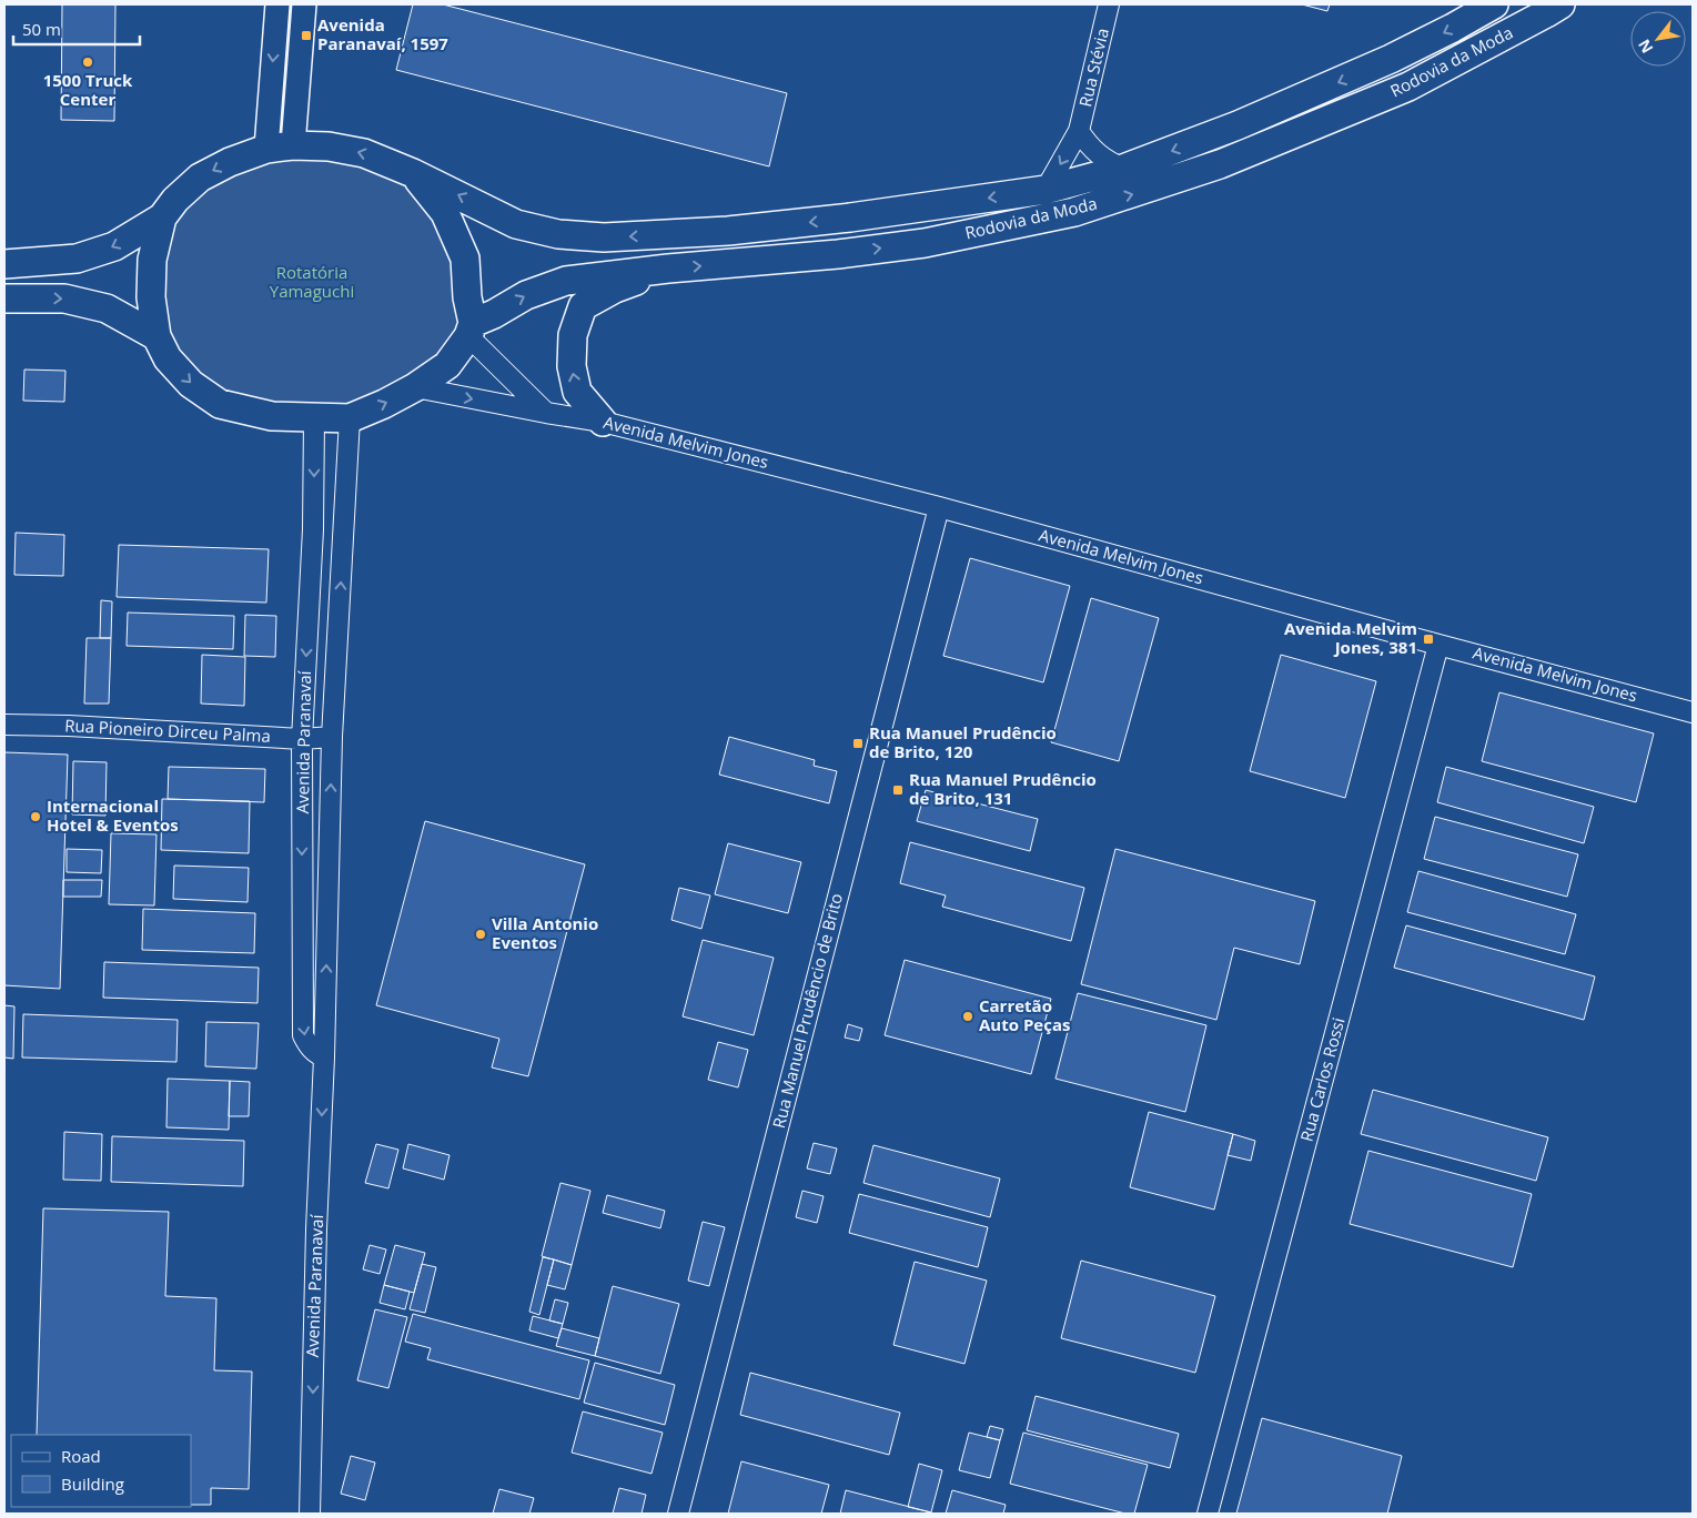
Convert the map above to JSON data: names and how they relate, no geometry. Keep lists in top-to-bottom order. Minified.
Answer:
{"streets":{"highway":["Rodovia da Moda"],"street":["Rua Stévia","Avenida Melvim Jones","Rua Pioneiro Dirceu Palma","Avenida Paranavaí","Rua Manuel Prudêncio de Brito","Rua Carlos Rossi"]},"crossings":[["Rodovia da Moda","Rua Stévia"],["Avenida Melvim Jones","Rua Manuel Prudêncio de Brito"],["Avenida Melvim Jones","Rua Carlos Rossi"],["Rua Pioneiro Dirceu Palma","Avenida Paranavaí"]],"parks":["Rotatória Yamaguchi"],"places":{"transit":["Avenida Paranavaí, 1597","Avenida Melvim Jones, 381","Rua Manuel Prudêncio de Brito, 120","Rua Manuel Prudêncio de Brito, 131"],"other":["1500 Truck Center","Internacional Hotel & Eventos","Villa Antonio Eventos","Carretão Auto Peças"]},"legend":["Road","Building"],"scale_bar":"50 m","north":"bottom left"}
